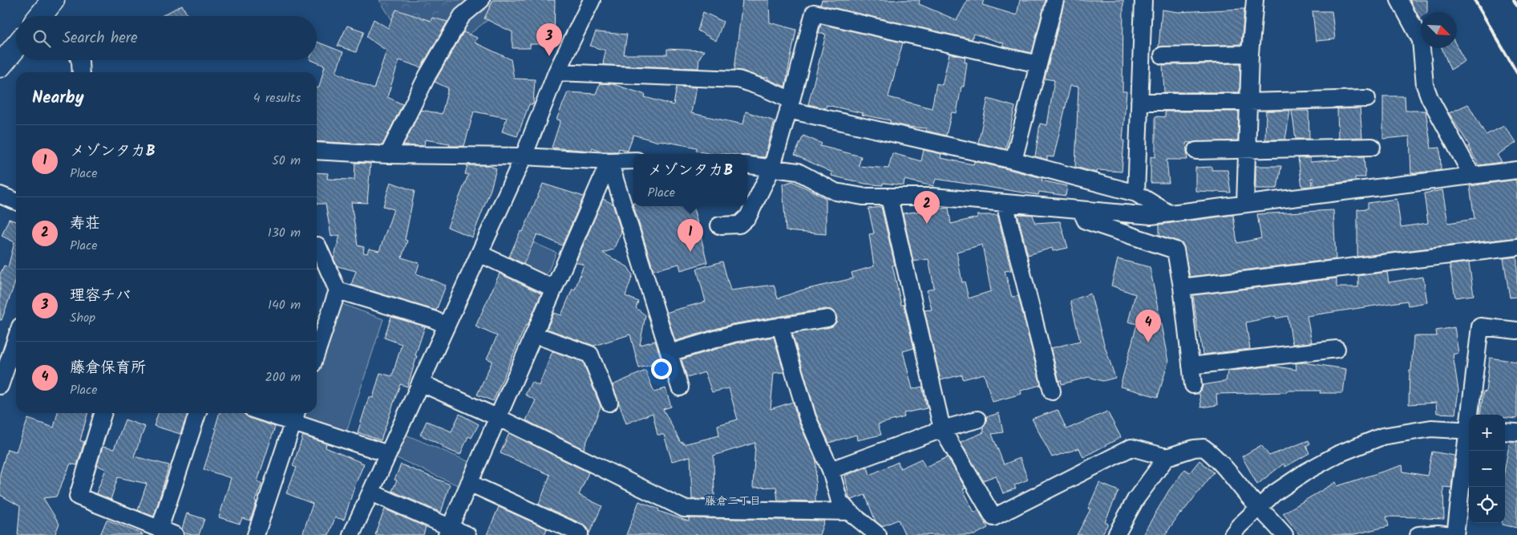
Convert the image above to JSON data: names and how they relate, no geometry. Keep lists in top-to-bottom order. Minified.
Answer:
{"districts":["藤倉二丁目"],"north":"bottom right","page":{"search":"Search here","pins":["3","2","1","4"],"heading":["Nearby","4 results"],"list":[{"mark":"1","name":"メゾンタカB","note":"Place","value":"50 m"},{"mark":"2","name":"寿荘","note":"Place","value":"130 m"},{"mark":"3","name":"理容チバ","note":"Shop","value":"140 m"},{"mark":"4","name":"藤倉保育所","note":"Place","value":"200 m"}],"popup":["メゾンタカB","Place"],"map_buttons":["+","−"]}}
